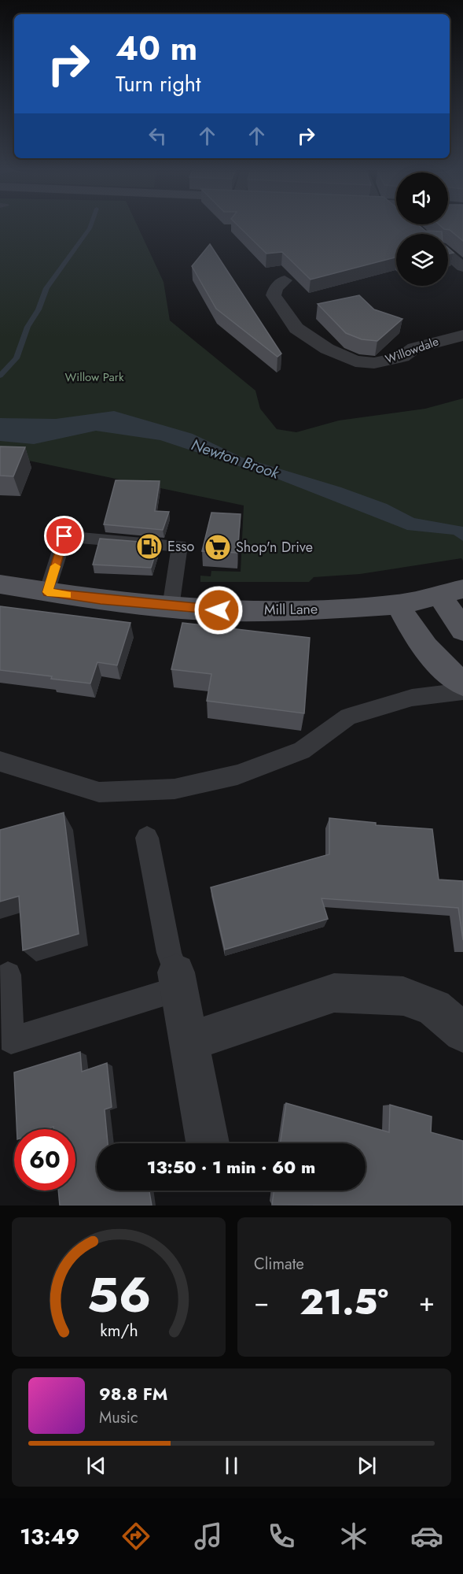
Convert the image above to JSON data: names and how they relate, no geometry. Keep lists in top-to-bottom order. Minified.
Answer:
{"streets":{"main road":["Mill Lane"],"street":["Willowdale"]},"water":["Newton Brook"],"parks":["Willow Park"],"places":{"fuel station":["Esso"],"supermarket":["Shop'n Drive"]},"page":{"turn":["40 m","Turn right"],"limit":"60","trip":"13:50 · 1 min · 60 m","tile":"Climate","heat":["−","21.5°","+"],"song":["98.8 FM","Music"],"tabs":"13:49","gauge":["56","km/h"]}}
